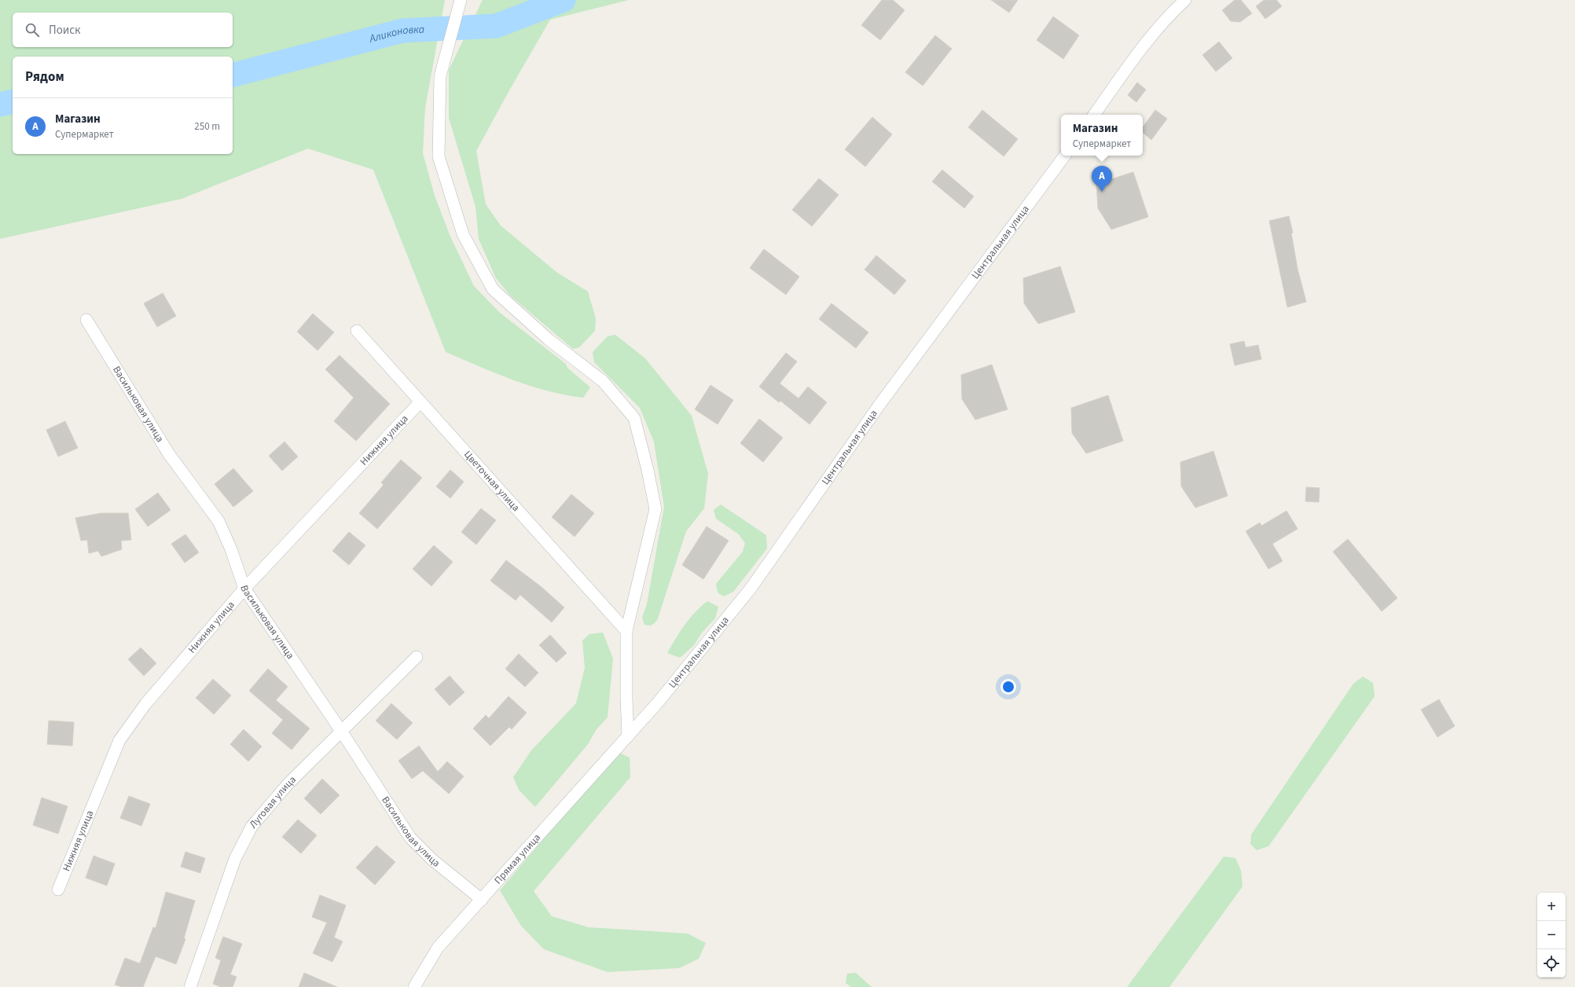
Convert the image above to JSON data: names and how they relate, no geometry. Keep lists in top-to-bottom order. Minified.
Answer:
{"streets":{"street":["Центральная улица","Васильковая улица","Нижняя улица","Цветочная улица","Луговая улица","Прямая улица"]},"crossings":[["Центральная улица","Прямая улица"],["Васильковая улица","Нижняя улица"],["Васильковая улица","Луговая улица"],["Васильковая улица","Прямая улица"],["Нижняя улица","Цветочная улица"]],"water":["Аликоновка"],"page":{"search":"Поиск","heading":"Рядом","list":[{"mark":"A","name":"Магазин","note":"Супермаркет","value":"250 m"}],"popup":["Магазин","Супермаркет"],"pins":"A","map_buttons":["+","−"]}}
